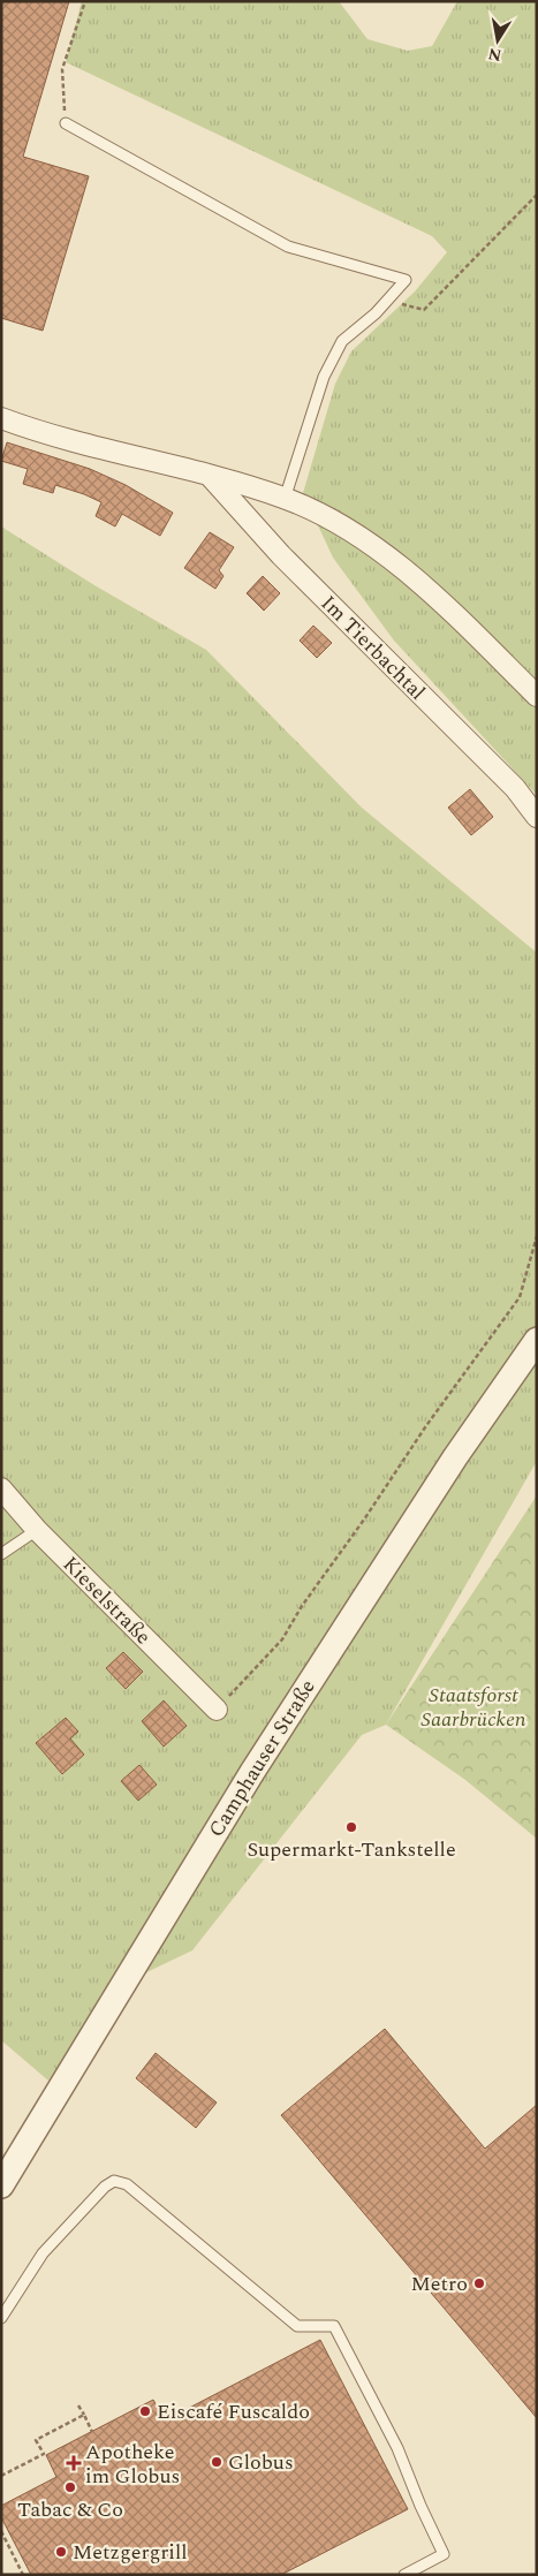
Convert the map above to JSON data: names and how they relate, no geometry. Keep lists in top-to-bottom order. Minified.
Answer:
{"streets":{"street":["Im Tierbachtal","Kieselstraße","Camphauser Straße"]},"parks":["Staatsforst Saarbrücken"],"places":{"other":["Supermarkt-Tankstelle","Metro","Eiscafé Fuscaldo","Globus","Tabac & Co","Metzgergrill"],"health":["Apotheke im Globus"]},"north":"bottom"}
